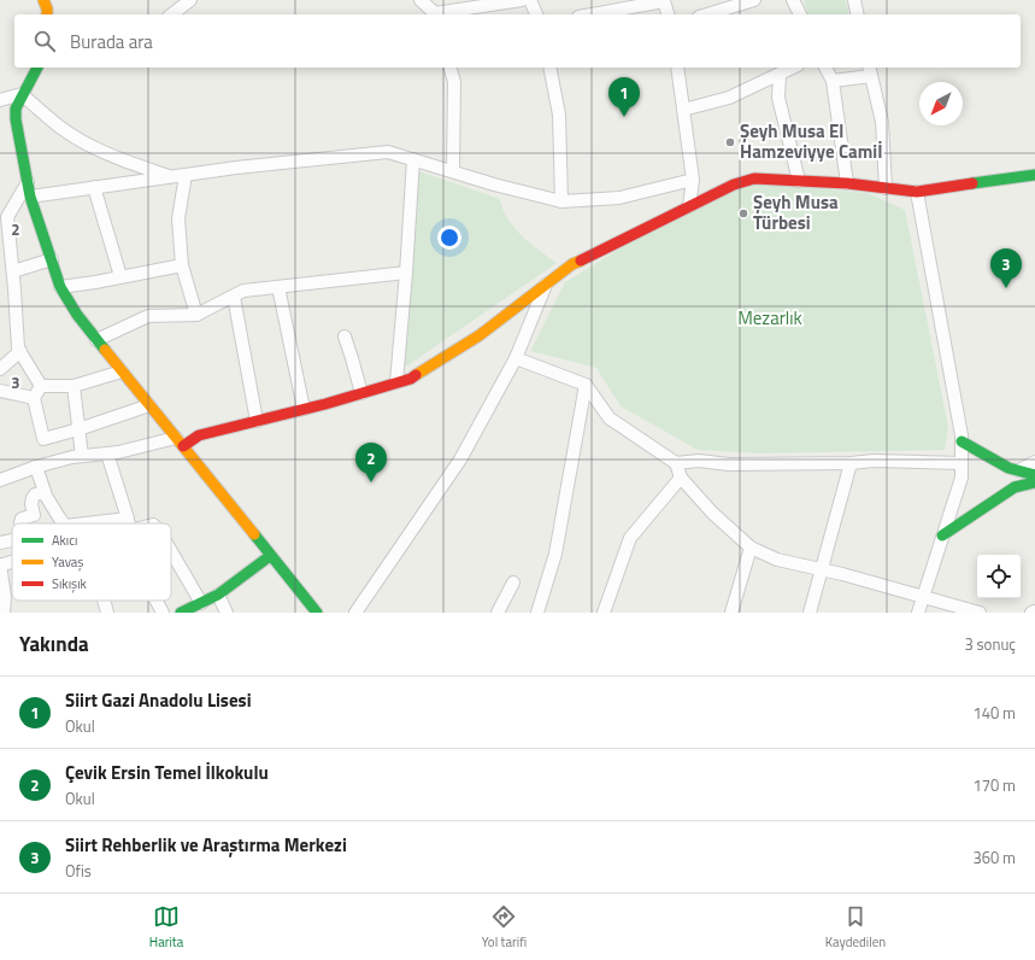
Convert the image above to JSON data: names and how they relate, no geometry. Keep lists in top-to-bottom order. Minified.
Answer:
{"parks":["Mezarlık"],"places":["Şeyh Musa El Hamzeviyye Camiİ","Şeyh Musa Türbesi"],"legend":["Akıcı","Yavaş","Sıkışık"],"north":"bottom left","page":{"search":"Burada ara","pins":["1","3","2"],"heading":["Yakında","3 sonuç"],"list":[{"mark":"1","name":"Siirt Gazi Anadolu Lisesi","note":"Okul","value":"140 m"},{"mark":"2","name":"Çevik Ersin Temel İlkokulu","note":"Okul","value":"170 m"},{"mark":"3","name":"Siirt Rehberlik ve Araştırma Merkezi","note":"Ofis","value":"360 m"}],"nav":["Harita","Yol tarifi","Kaydedilen"]},"grid":{"rows":["2","3"]}}
